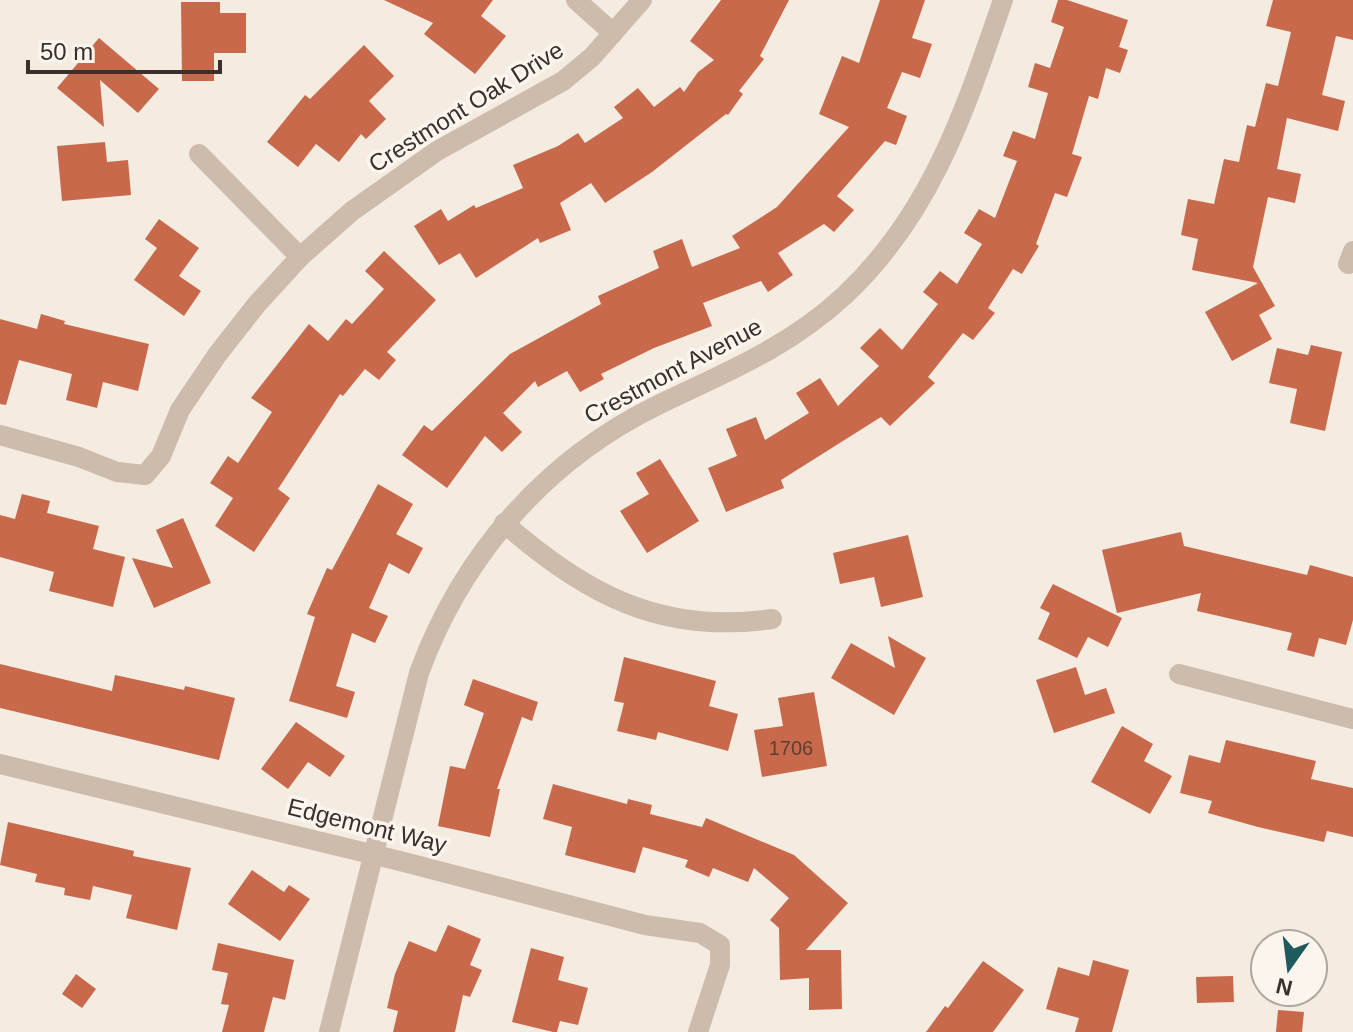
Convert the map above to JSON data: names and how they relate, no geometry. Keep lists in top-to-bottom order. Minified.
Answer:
{"streets":{"street":["Crestmont Oak Drive","Crestmont Avenue","Edgemont Way"]},"crossings":[["Crestmont Avenue","Edgemont Way"]],"house_numbers":["1706"],"scale_bar":"50 m","north":"bottom"}
